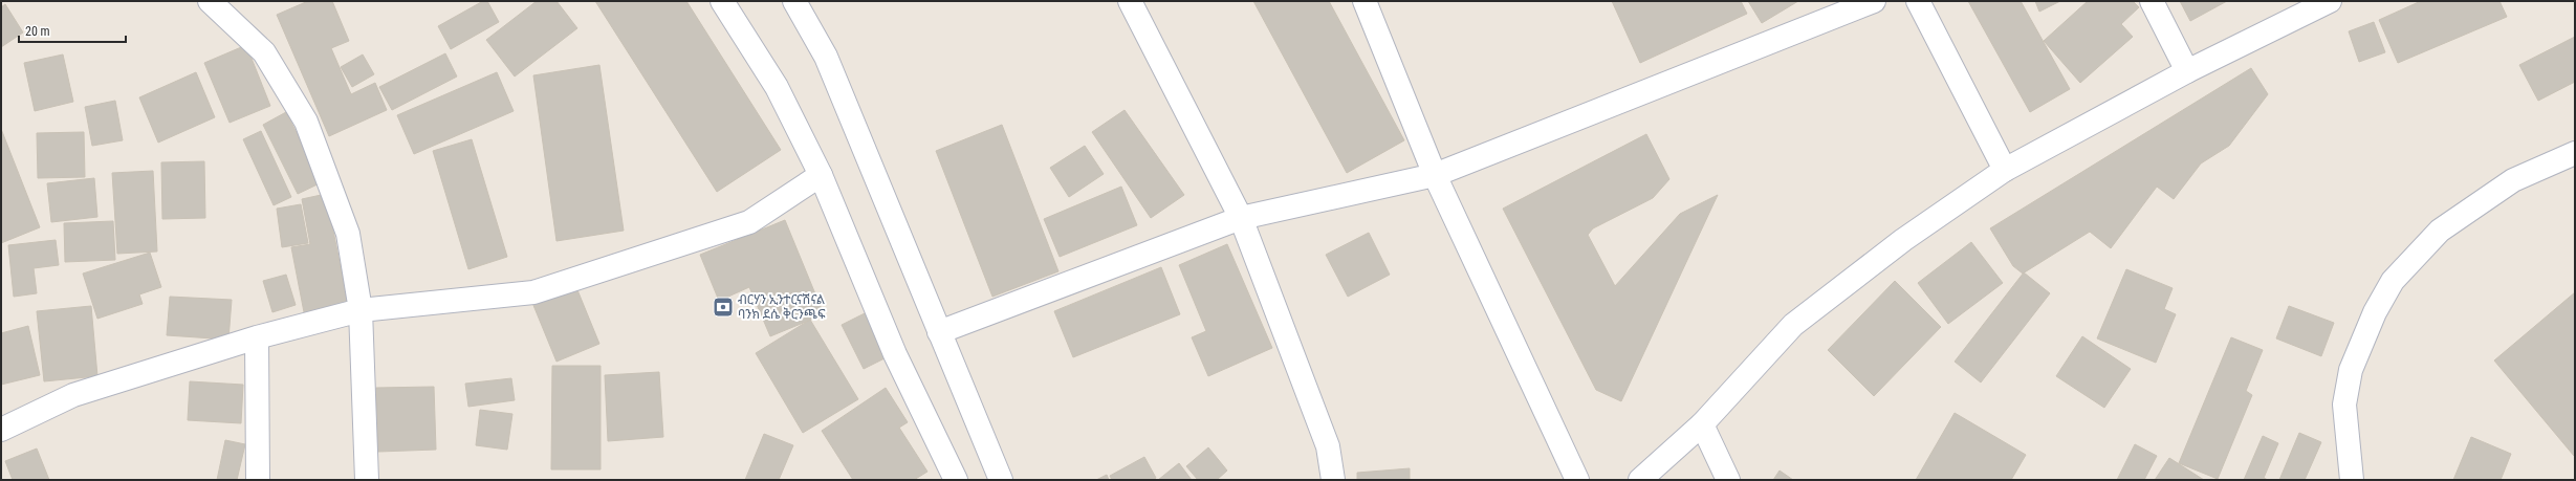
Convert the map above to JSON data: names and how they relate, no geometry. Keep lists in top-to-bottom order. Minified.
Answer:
{"places":{"bank":["ብርሃን ኢንተርናሽናል ባንክ ደሴ ቅርንጫፍ"]},"scale_bar":"20 m"}
